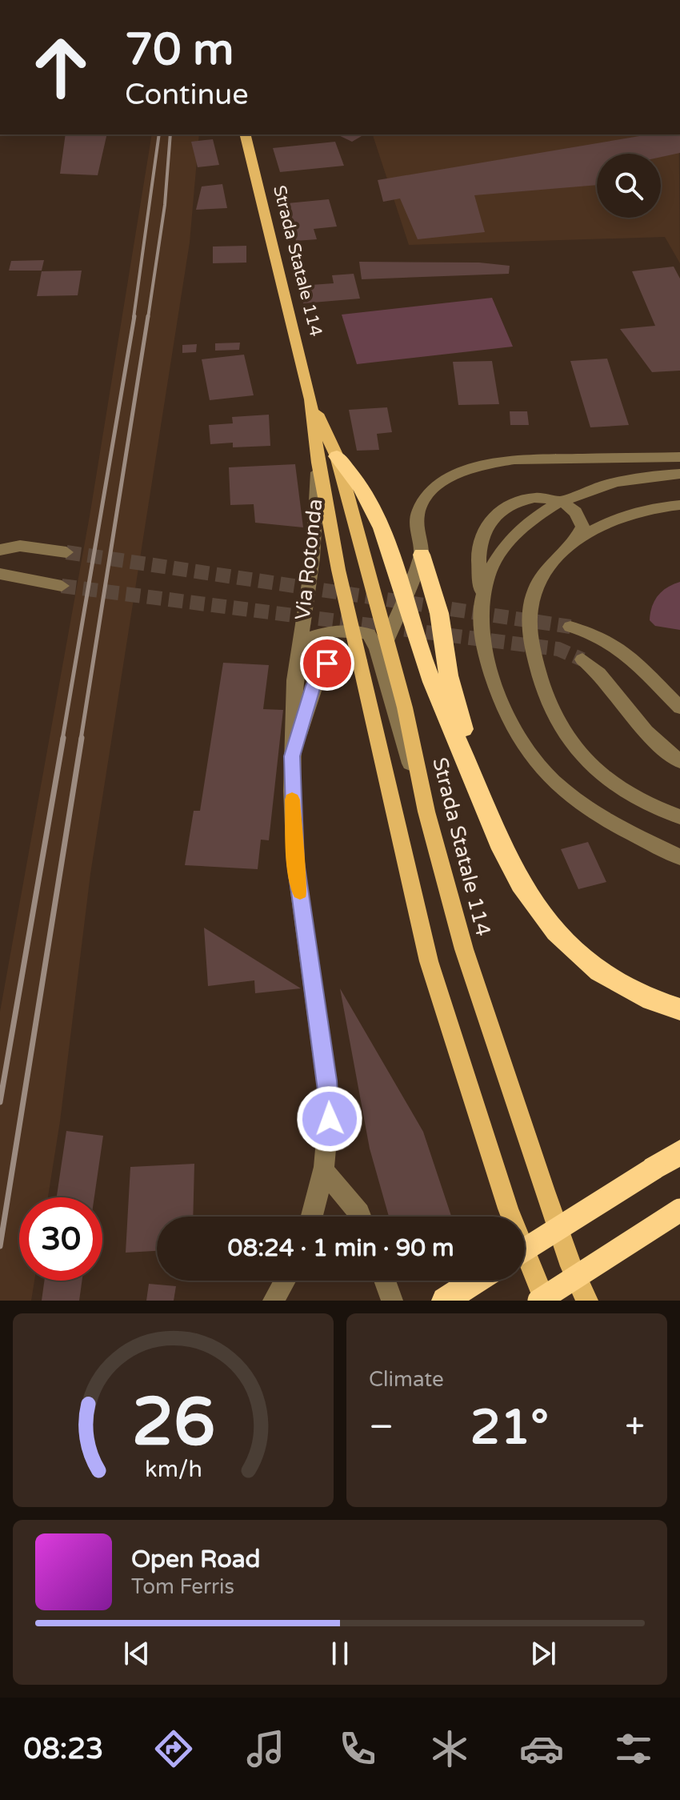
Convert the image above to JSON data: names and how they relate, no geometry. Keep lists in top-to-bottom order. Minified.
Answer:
{"streets":{"main road":["Strada Statale 114"],"street":["Via Rotonda"]},"crossings":[["Strada Statale 114","Via Rotonda"]],"page":{"turn":["70 m","Continue"],"limit":"30","trip":"08:24 · 1 min · 90 m","tile":"Climate","heat":["−","21°","+"],"song":["Open Road","Tom Ferris"],"tabs":"08:23","gauge":["26","km/h"]}}
